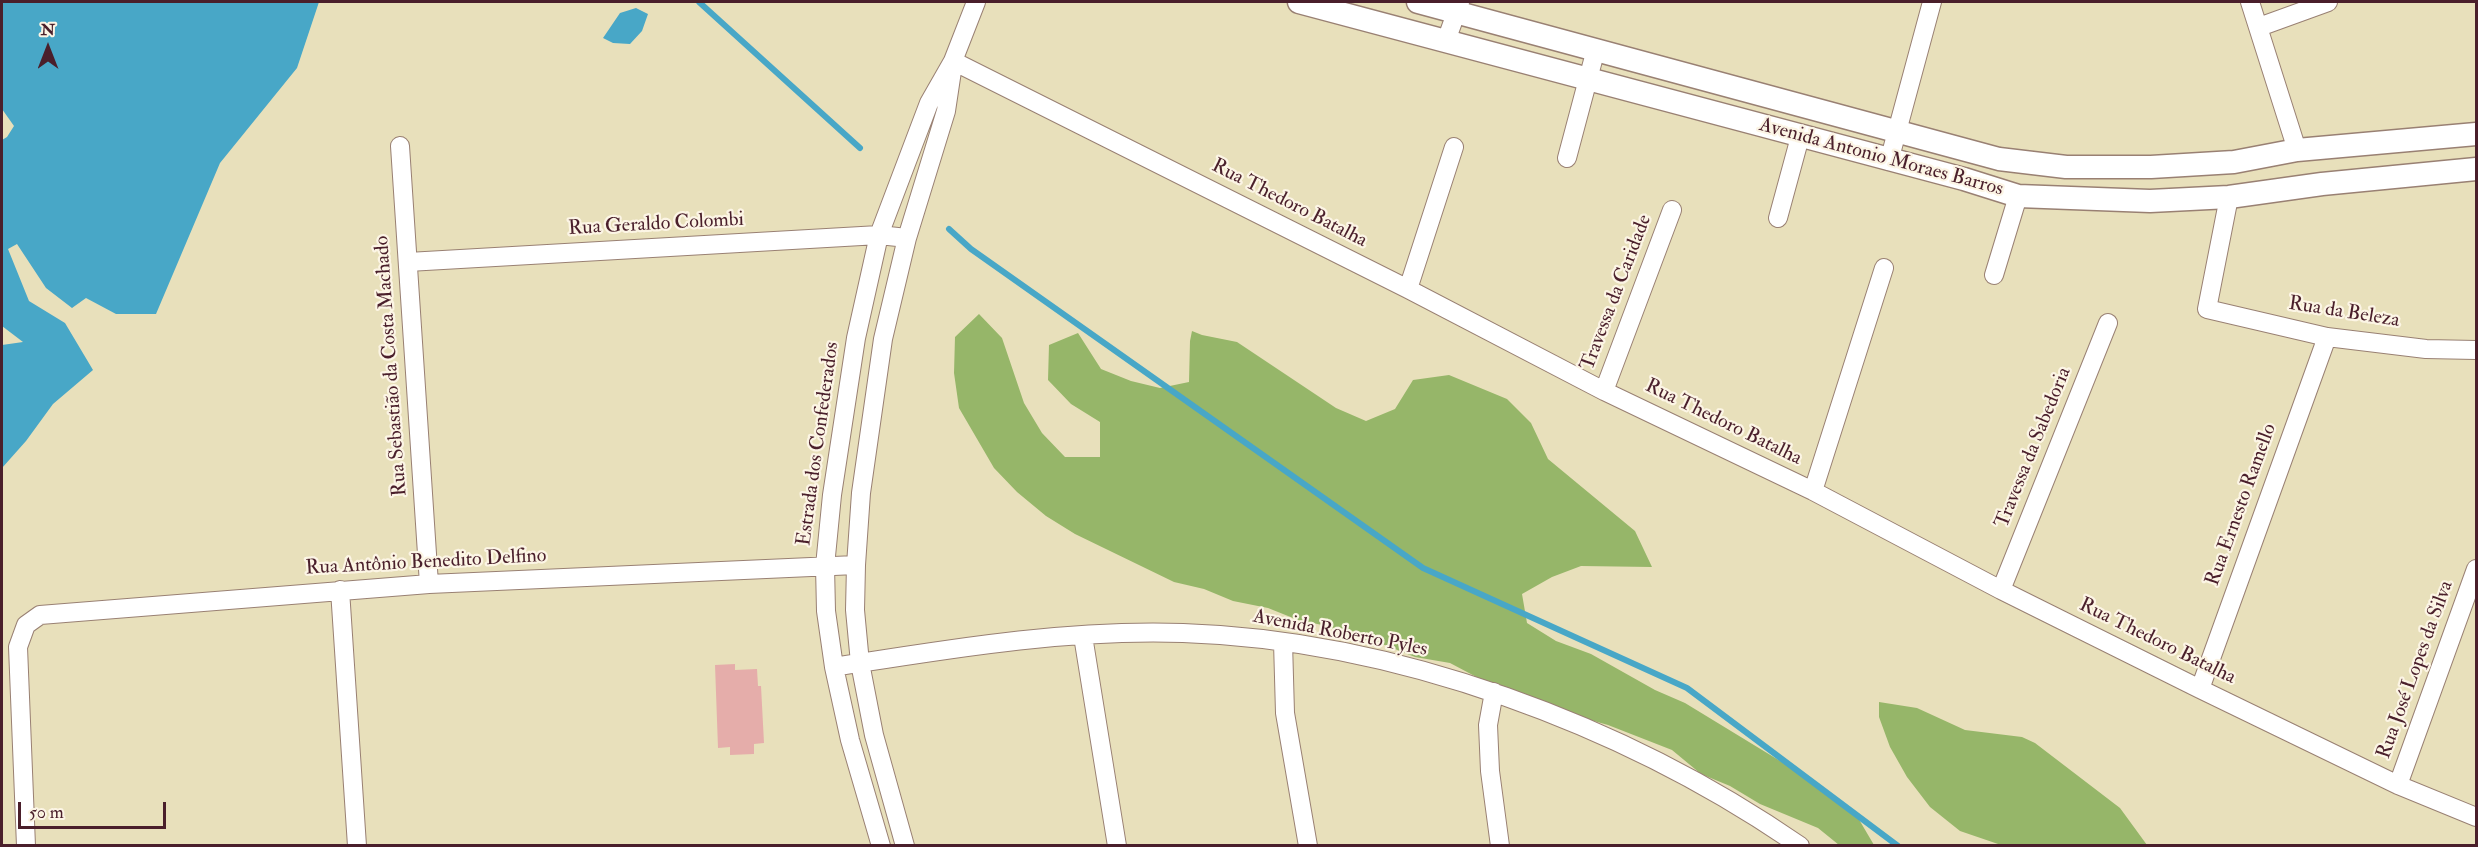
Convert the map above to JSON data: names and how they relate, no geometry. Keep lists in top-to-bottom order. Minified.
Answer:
{"streets":{"street":["Avenida Antonio Moraes Barros","Rua Thedoro Batalha","Rua Geraldo Colombi","Travessa da Caridade","Rua da Beleza","Rua Sebastião da Costa Machado","Estrada dos Confederados","Travessa da Sabedoria","Rua Ernesto Ramello","Rua Antônio Benedito Delfino","Avenida Roberto Pyles","Rua José Lopes da Silva"]},"crossings":[["Avenida Antonio Moraes Barros","Rua da Beleza"],["Rua Thedoro Batalha","Travessa da Caridade"],["Rua Thedoro Batalha","Estrada dos Confederados"],["Rua Thedoro Batalha","Travessa da Sabedoria"],["Rua Thedoro Batalha","Rua Ernesto Ramello"],["Rua Thedoro Batalha","Rua José Lopes da Silva"],["Rua Geraldo Colombi","Rua Sebastião da Costa Machado"],["Rua Geraldo Colombi","Estrada dos Confederados"],["Rua da Beleza","Rua Ernesto Ramello"],["Rua Sebastião da Costa Machado","Rua Antônio Benedito Delfino"],["Estrada dos Confederados","Rua Antônio Benedito Delfino"],["Estrada dos Confederados","Avenida Roberto Pyles"]],"scale_bar":"50 m","north":"top"}
